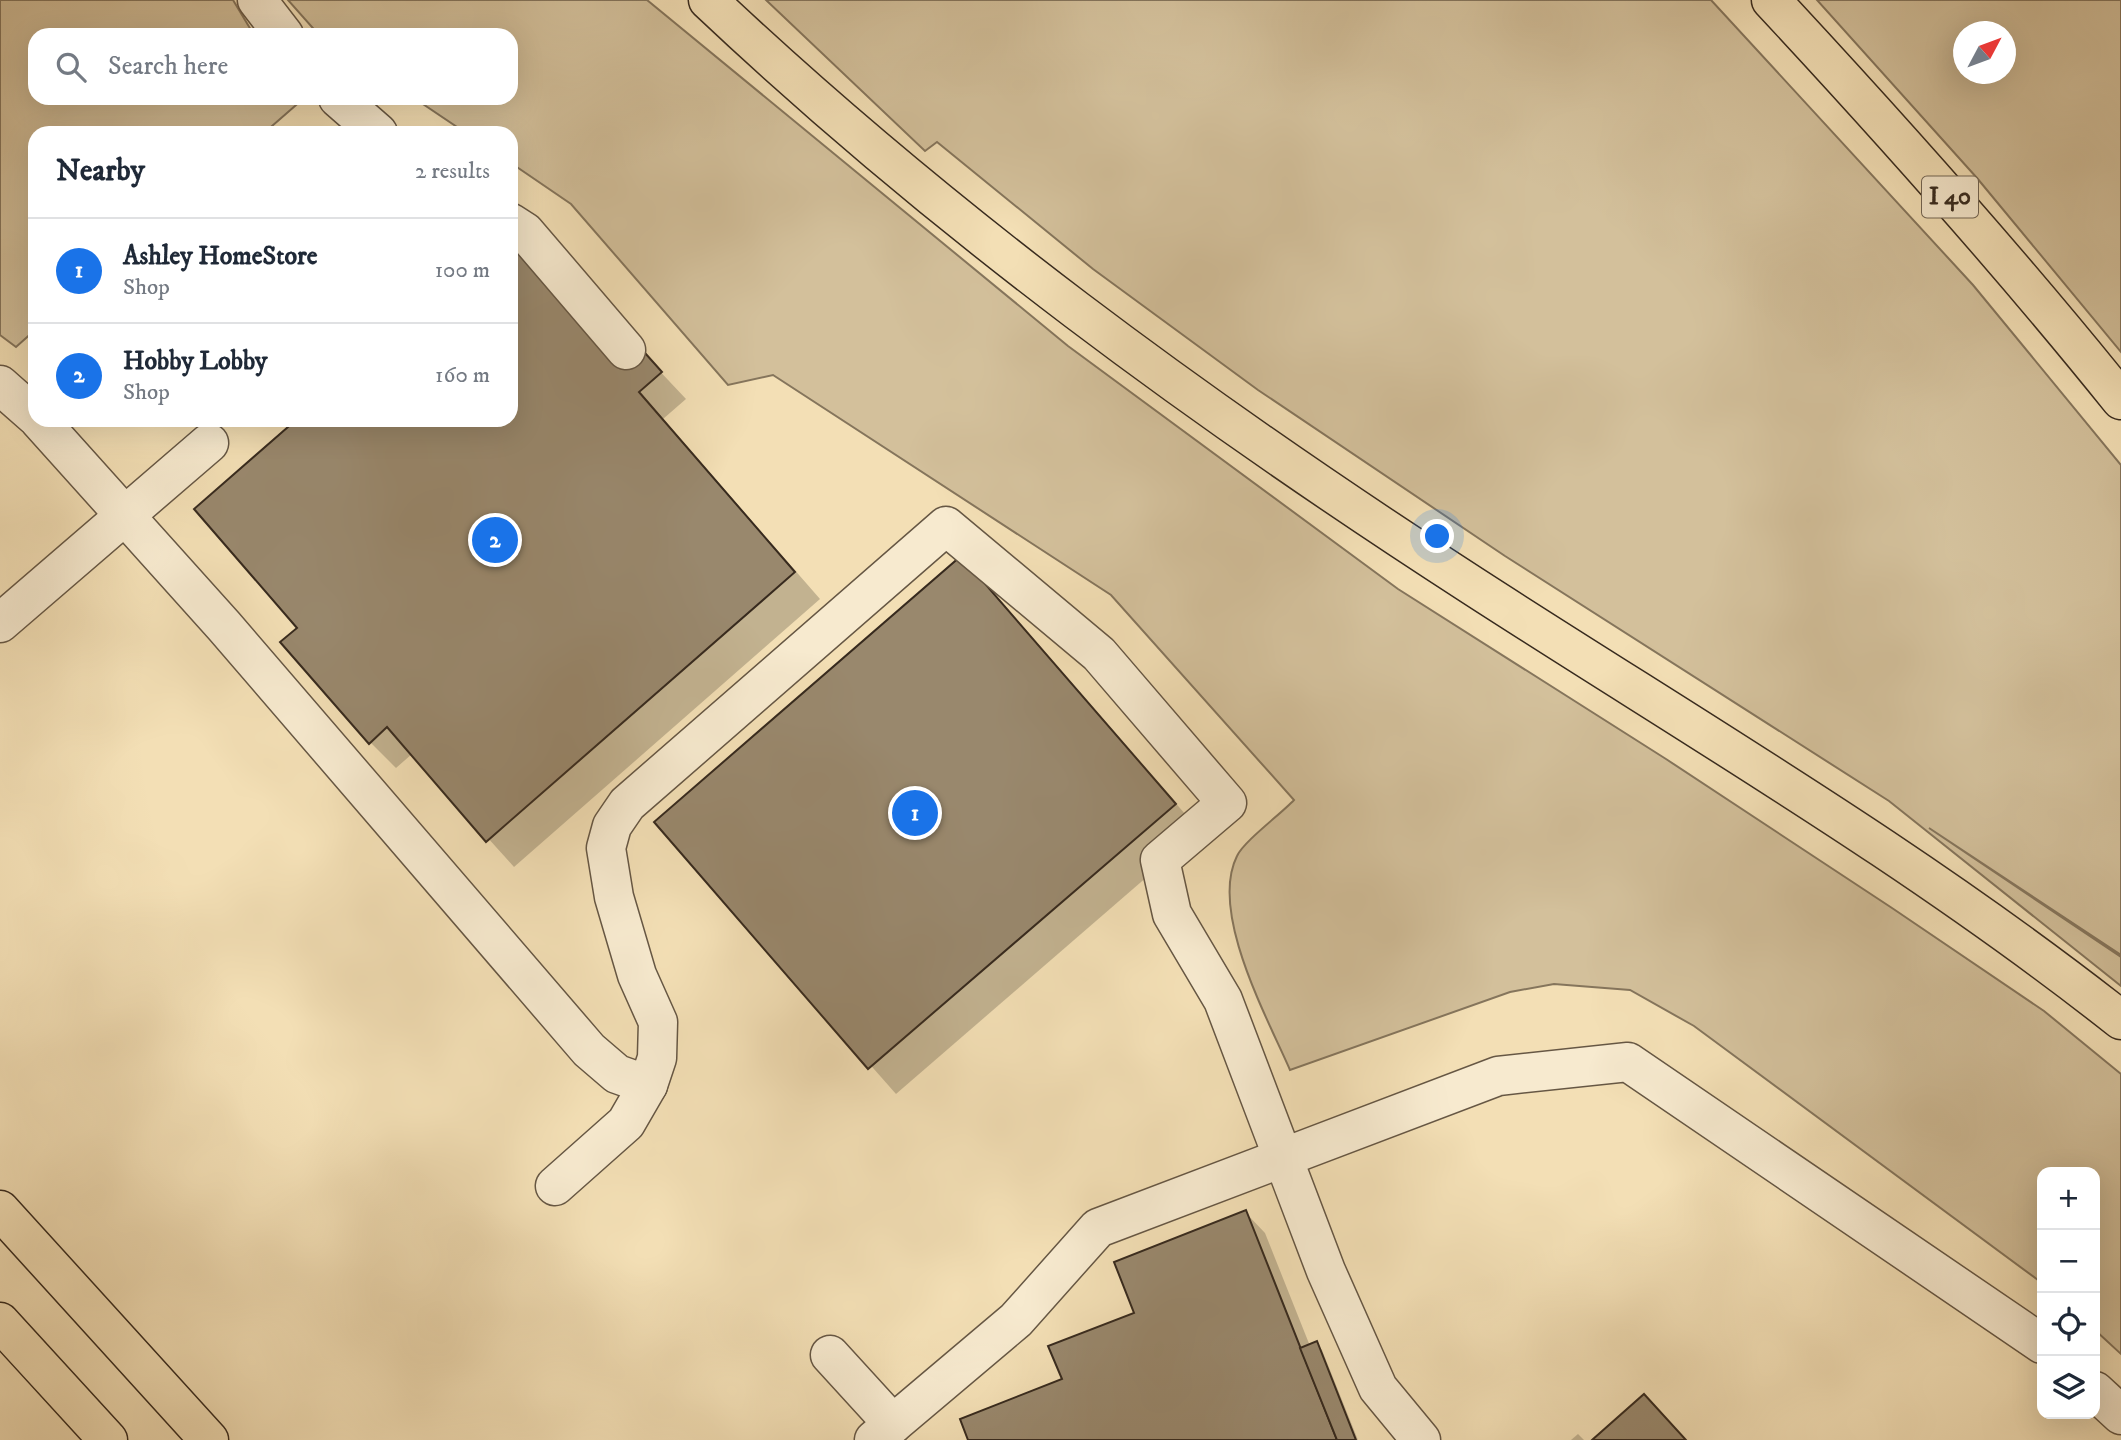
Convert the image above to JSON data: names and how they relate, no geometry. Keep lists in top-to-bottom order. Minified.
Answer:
{"streets":{"main road":["I 40"]},"north":"top right","page":{"search":"Search here","heading":["Nearby","2 results"],"list":[{"mark":"1","name":"Ashley HomeStore","note":"Shop","value":"100 m"},{"mark":"2","name":"Hobby Lobby","note":"Shop","value":"160 m"}],"pins":["2","1"],"map_buttons":["+","−"]}}
